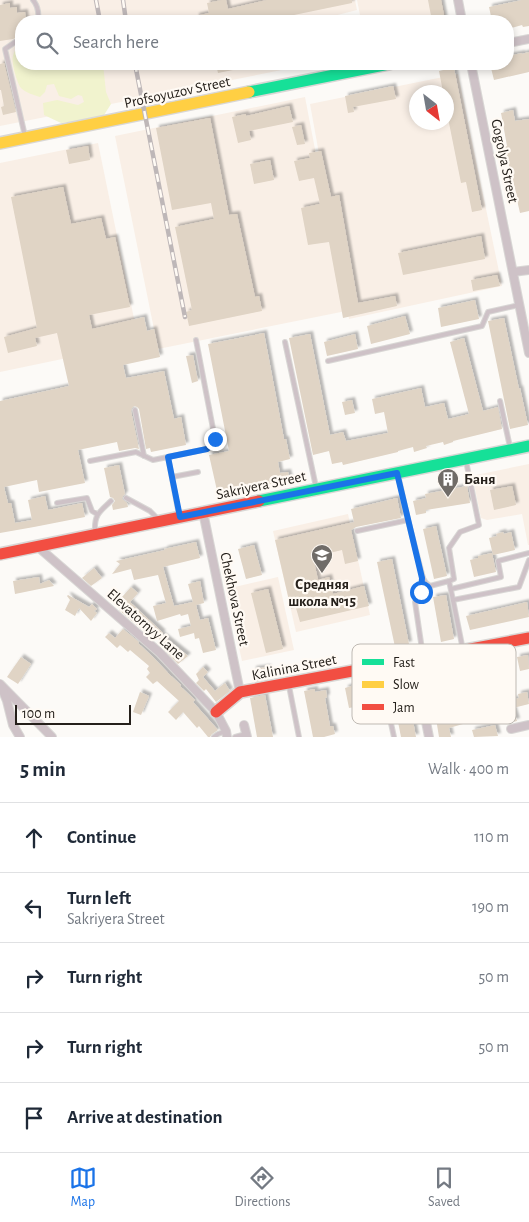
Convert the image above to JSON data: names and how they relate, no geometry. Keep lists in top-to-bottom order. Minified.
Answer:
{"streets":{"street":["Profsoyuzov Street","Gogolya Street","Sakriyera Street","Chekhova Street","Elevatornyy Lane","Kalinina Street"]},"crossings":[["Sakriyera Street","Chekhova Street"],["Sakriyera Street","Elevatornyy Lane"],["Chekhova Street","Kalinina Street"]],"places":{"building":["Баня"],"school or university":["Средняя школа №15"]},"legend":["Fast","Slow","Jam"],"scale_bar":"100 m","north":"bottom right","page":{"search":"Search here","scale":"100 m","heading":["5 min","Walk · 400 m"],"list":[["Continue","110 m"],["Turn left","Sakriyera Street","190 m"],["Turn right","50 m"],["Turn right","50 m"],"Arrive at destination"],"nav":["Map","Directions","Saved"]}}
